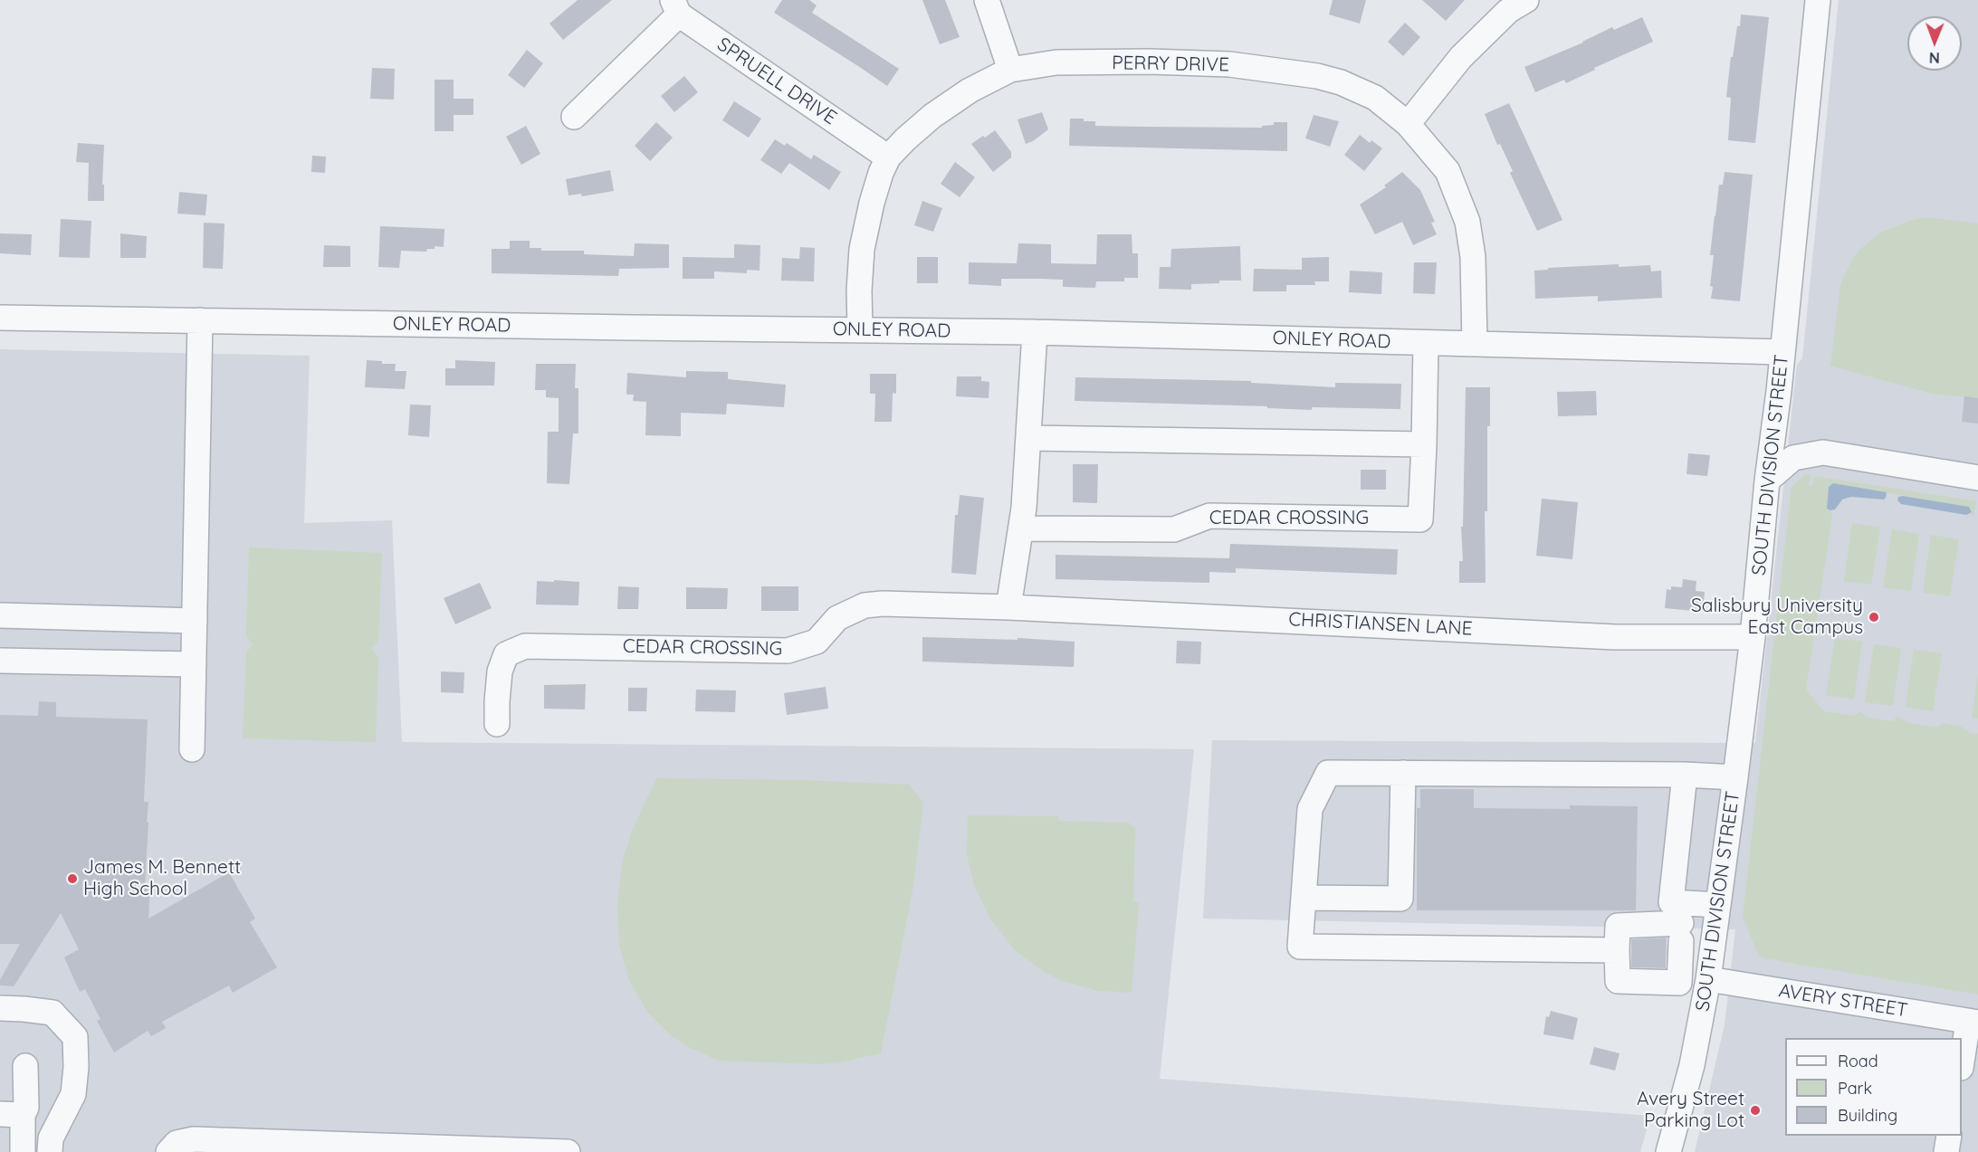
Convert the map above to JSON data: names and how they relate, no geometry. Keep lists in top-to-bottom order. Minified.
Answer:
{"streets":{"street":["PERRY DRIVE","SPRUELL DRIVE","ONLEY ROAD","SOUTH DIVISION STREET","CEDAR CROSSING","CHRISTIANSEN LANE","AVERY STREET"]},"crossings":[["PERRY DRIVE","SPRUELL DRIVE"],["PERRY DRIVE","ONLEY ROAD"],["ONLEY ROAD","SOUTH DIVISION STREET"],["ONLEY ROAD","CEDAR CROSSING"],["SOUTH DIVISION STREET","CHRISTIANSEN LANE"],["SOUTH DIVISION STREET","AVERY STREET"],["CEDAR CROSSING","CHRISTIANSEN LANE"]],"places":["Salisbury University East Campus","James M. Bennett High School","Avery Street Parking Lot"],"legend":["Road","Park","Building"],"north":"bottom"}
